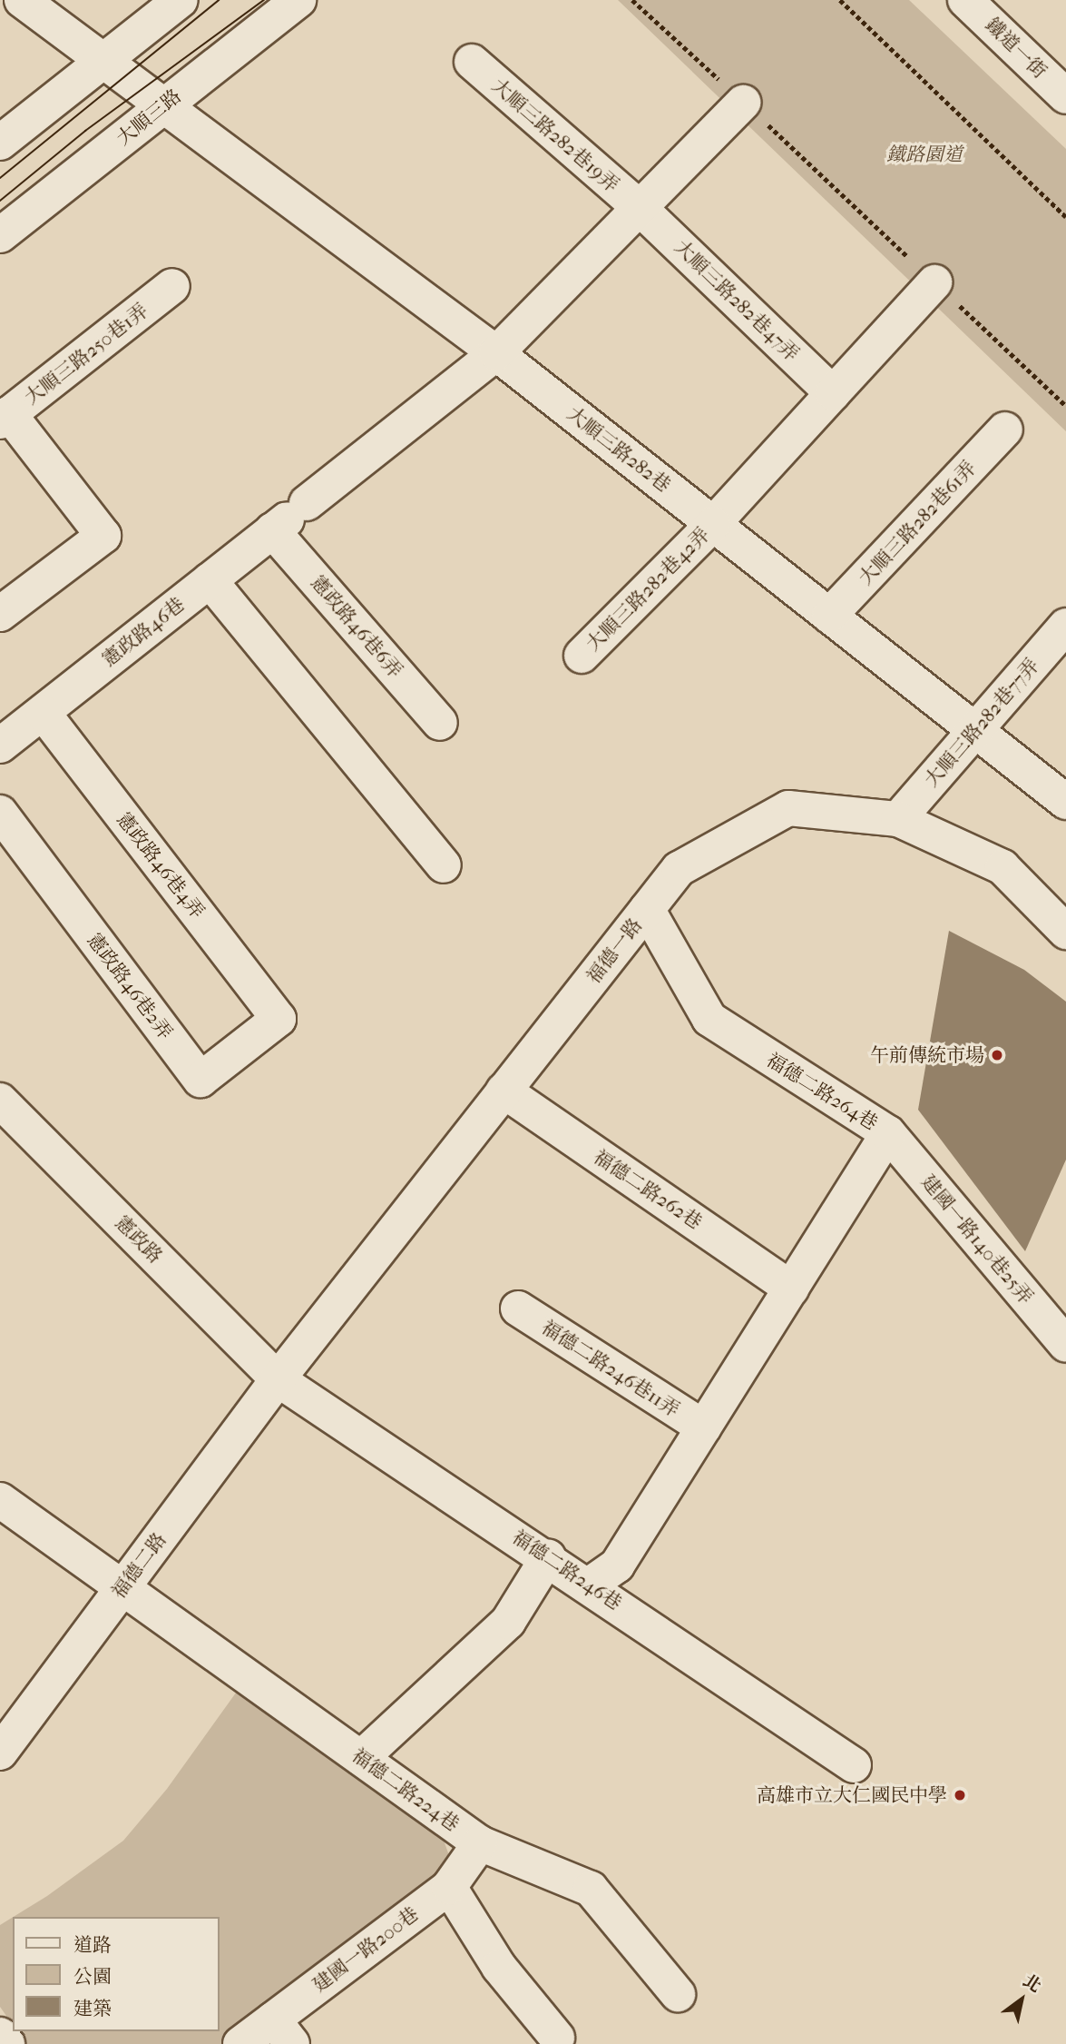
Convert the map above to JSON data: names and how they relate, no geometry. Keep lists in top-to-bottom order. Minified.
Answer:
{"streets":{"street":["鐵道一街","大順三路","大順三路282巷19弄","大順三路282巷47弄","大順三路250巷1弄","大順三路282巷","大順三路282巷61弄","大順三路282巷42弄","憲政路46巷6弄","憲政路46巷","大順三路282巷77弄","憲政路46巷4弄","福德一路","憲政路46巷2弄","福德二路264巷","福德二路262巷","憲政路","建國一路140巷25弄","福德二路246巷11弄","福德二路","福德二路246巷","福德二路224巷","建國一路200巷"]},"crossings":[["大順三路","大順三路282巷"],["大順三路282巷19弄","大順三路282巷47弄"],["大順三路282巷","大順三路282巷61弄"],["大順三路282巷","大順三路282巷42弄"],["大順三路282巷","憲政路46巷"],["大順三路282巷","大順三路282巷77弄"],["憲政路46巷6弄","憲政路46巷"],["憲政路46巷","憲政路46巷4弄"],["大順三路282巷77弄","福德一路"],["憲政路46巷4弄","憲政路46巷2弄"],["福德一路","福德二路264巷"],["福德一路","福德二路262巷"],["福德一路","憲政路"],["福德一路","福德二路"],["福德一路","福德二路246巷"],["福德二路264巷","福德二路262巷"],["福德二路264巷","建國一路140巷25弄"],["憲政路","福德二路"],["憲政路","福德二路246巷"],["福德二路","福德二路246巷"],["福德二路","福德二路224巷"],["福德二路224巷","建國一路200巷"]],"parks":["鐵路園道"],"places":["午前傳統市場","高雄市立大仁國民中學"],"legend":["道路","公園","建築"],"north":"top right"}
